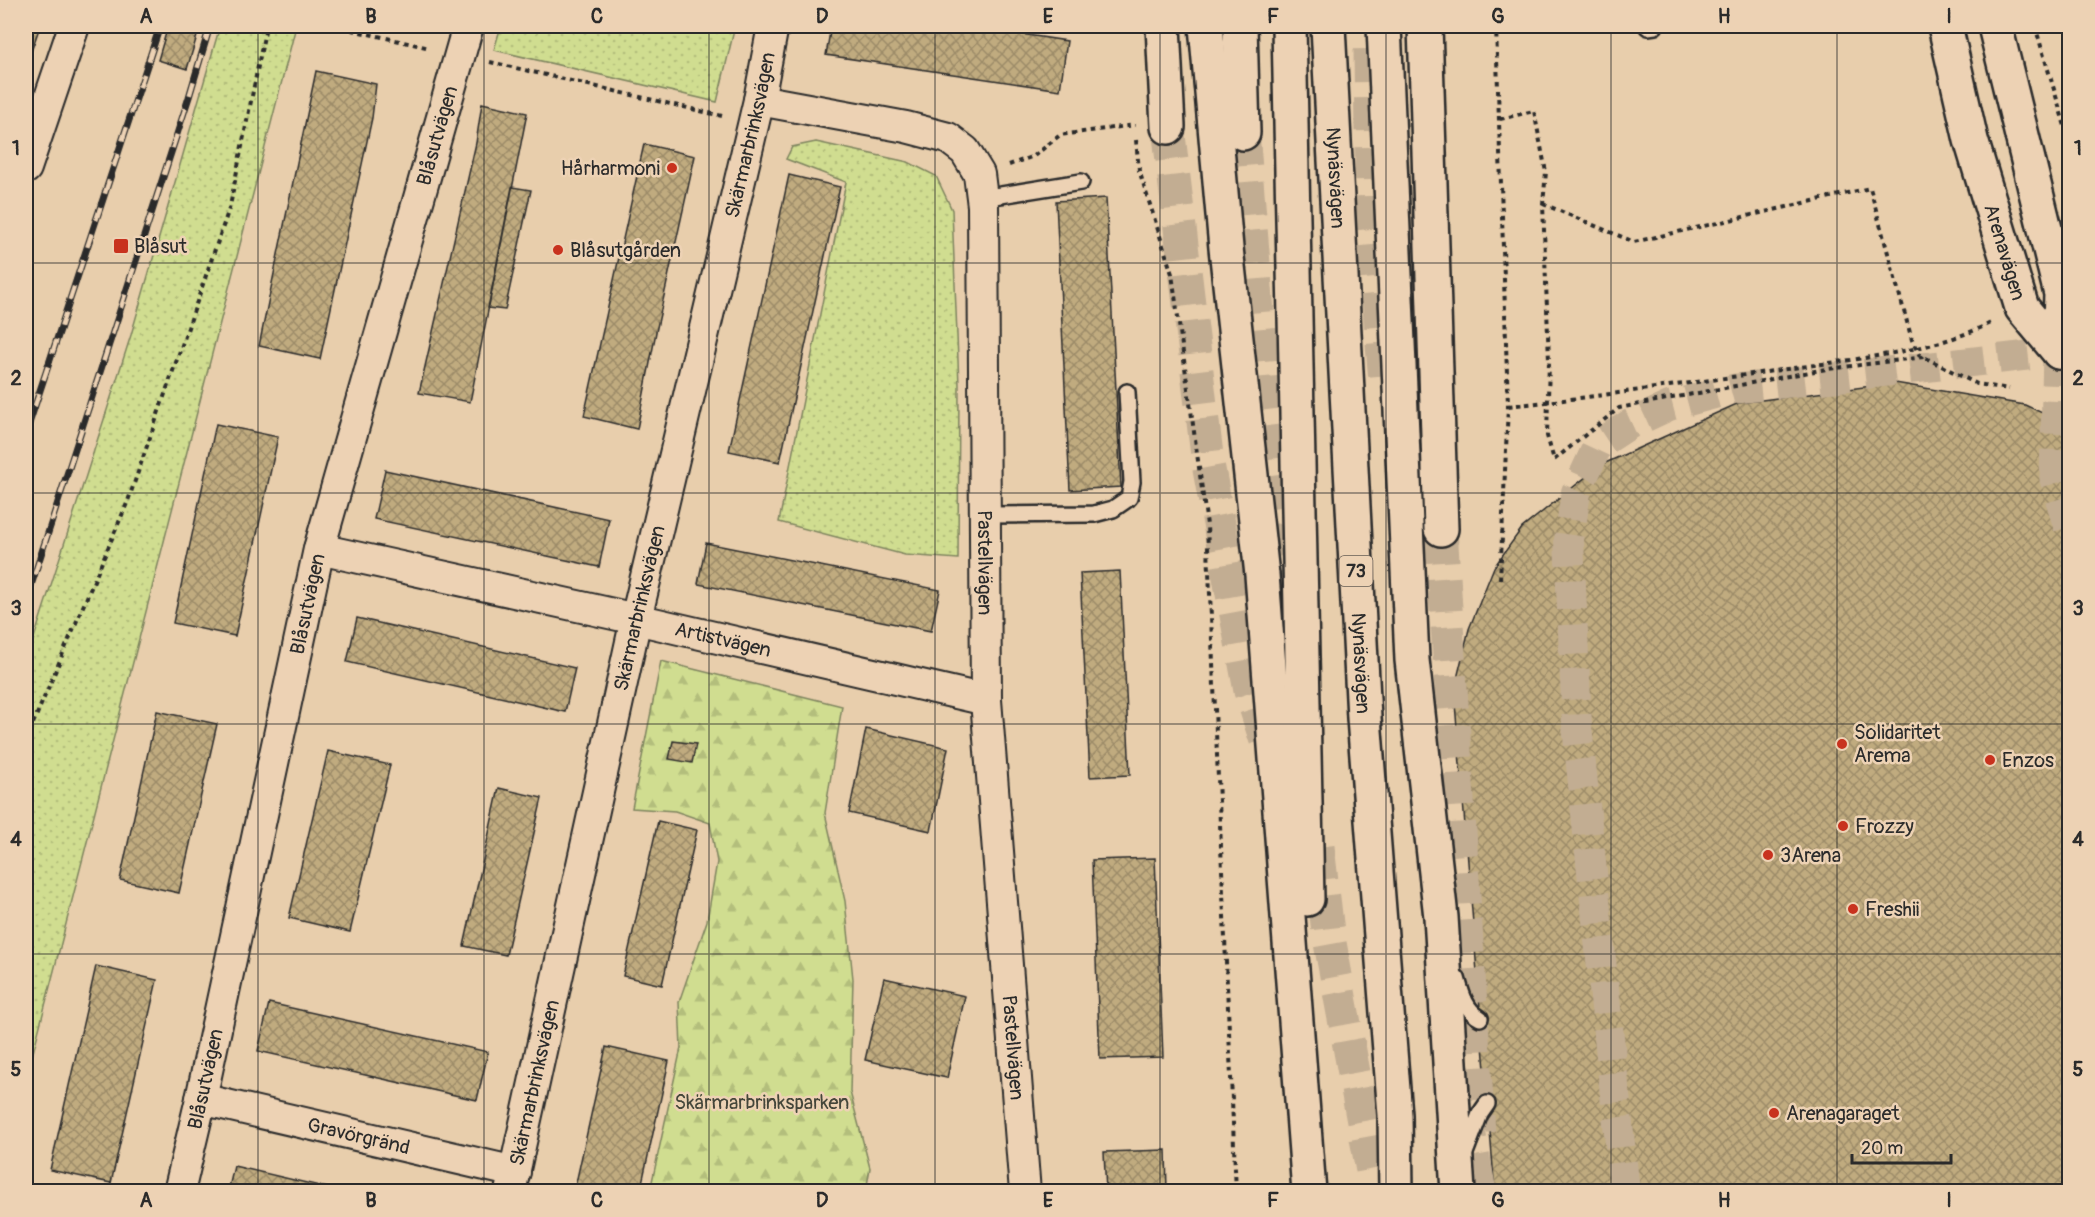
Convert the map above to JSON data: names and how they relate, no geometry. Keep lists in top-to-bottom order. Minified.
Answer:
{"streets":{"main road":["Nynäsvägen","Arenavägen","73"],"street":["Skärmarbrinksvägen","Blåsutvägen","Pastellvägen","Artistvägen","Gravörgränd"]},"crossings":[["Skärmarbrinksvägen","Artistvägen"],["Skärmarbrinksvägen","Gravörgränd"],["Blåsutvägen","Artistvägen"],["Blåsutvägen","Gravörgränd"],["Pastellvägen","Artistvägen"]],"parks":["Skärmarbrinksparken"],"places":{"other":["Hårharmoni","Blåsutgården","Solidaritet Arema","Enzos","Frozzy","3Arena","Freshii","Arenagaraget"],"transit":["Blåsut"]},"scale_bar":"20 m","grid":{"columns":["A","B","C","D","E","F","G","H","I"],"rows":["1","2","3","4","5"]}}
